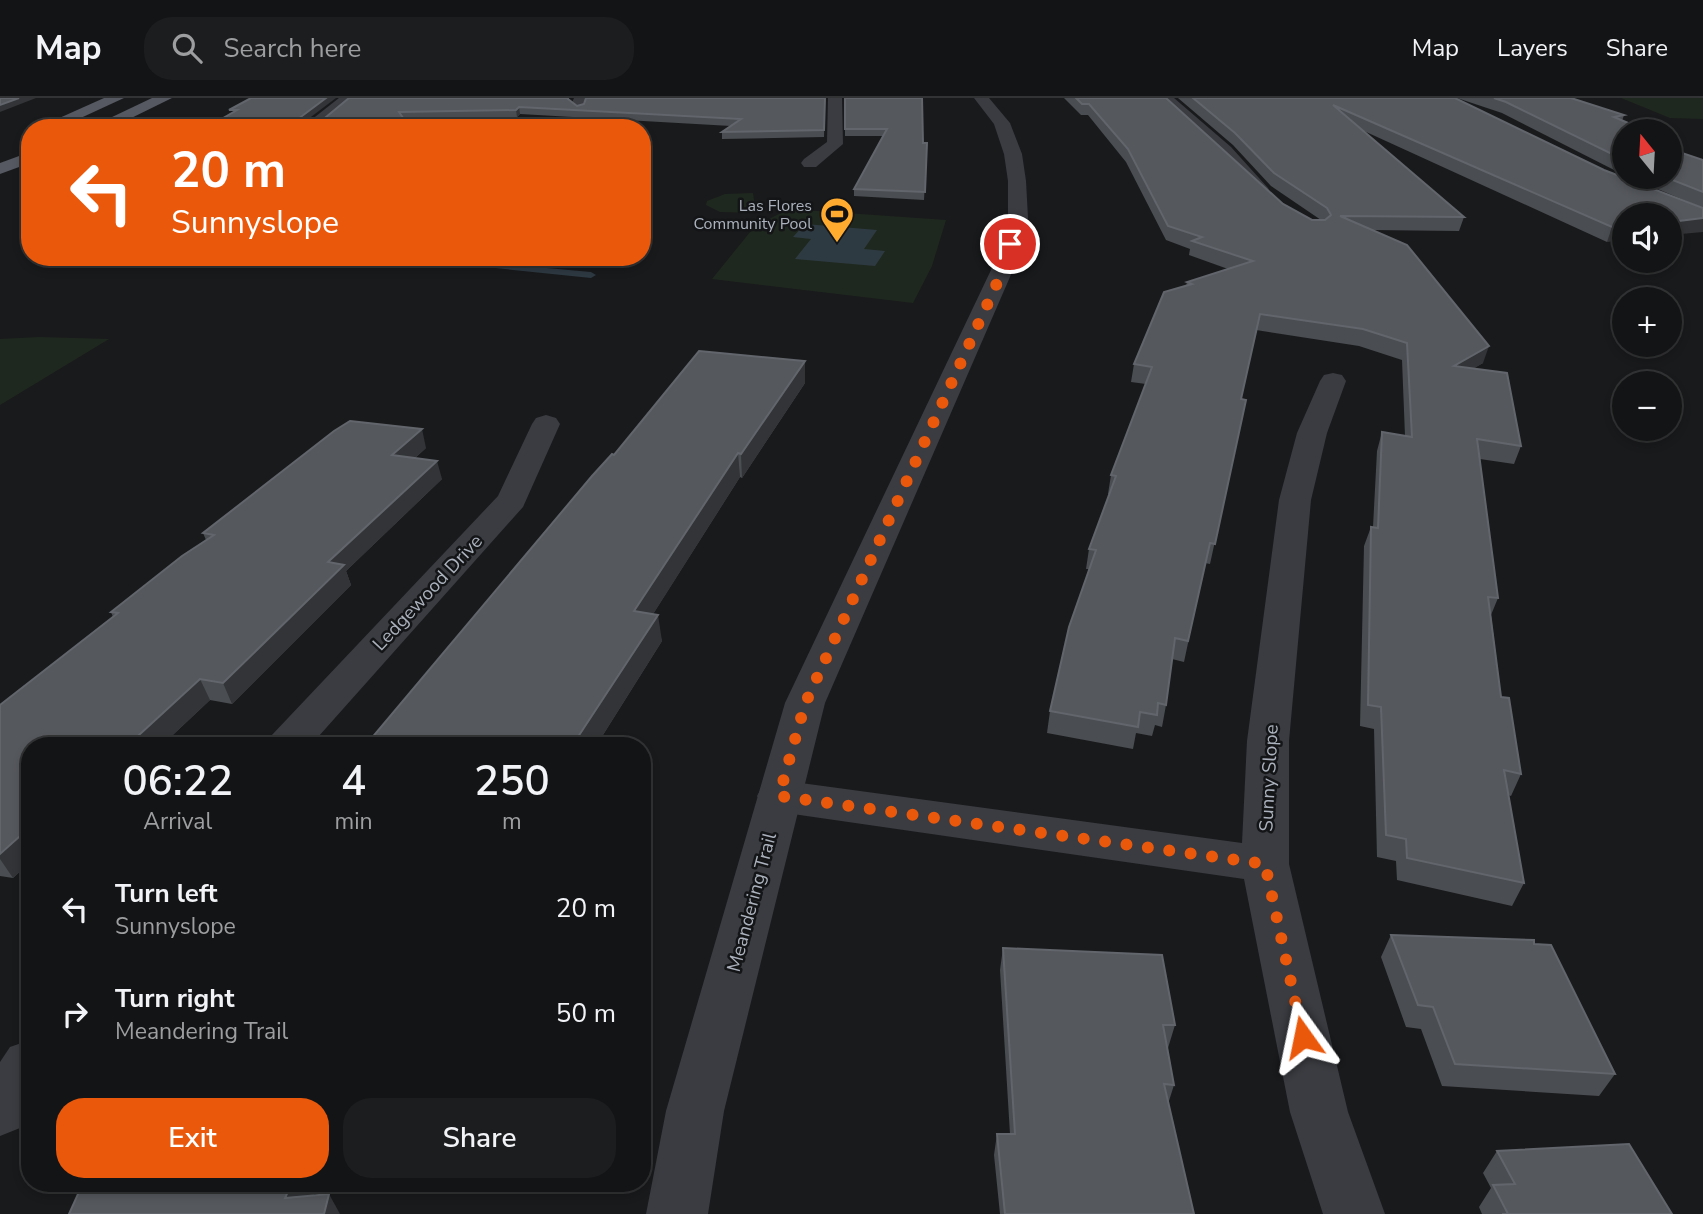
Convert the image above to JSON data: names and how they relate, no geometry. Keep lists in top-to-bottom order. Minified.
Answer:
{"streets":{"street":["Ledgewood Drive","Sunny Slope","Meandering Trail"]},"places":{"sports":["Las Flores Community Pool"]},"north":"top","page":{"header":"Map","search":"Search here","nav":["Map","Layers","Share"],"map_buttons":["+","−"],"turn":["20 m","Sunnyslope"],"eta":["06:22","Arrival","4","min","250","m"],"list":[{"name":"Turn left","note":"Sunnyslope","value":"20 m"},{"name":"Turn right","note":"Meandering Trail","value":"50 m"}],"buttons":["Exit","Share"]}}
